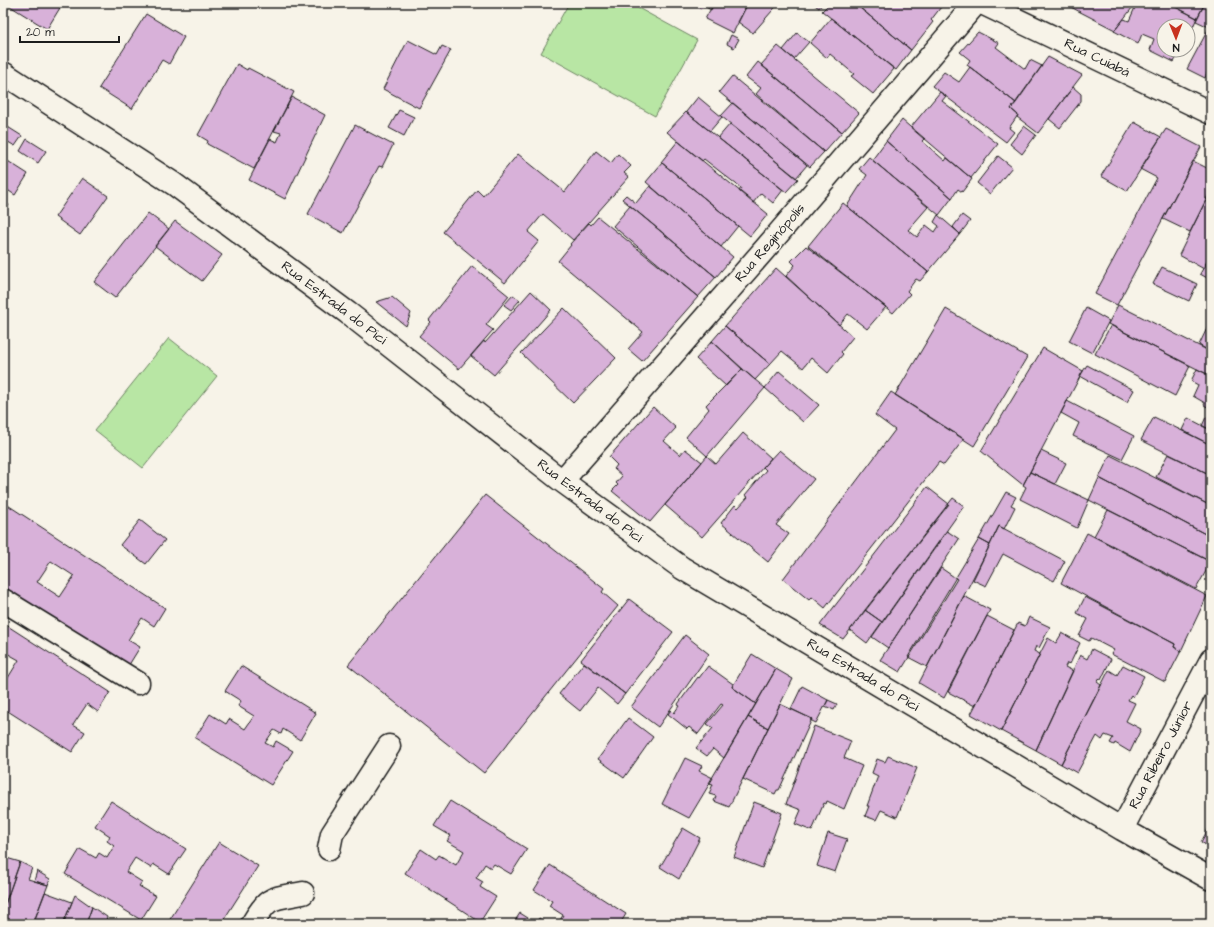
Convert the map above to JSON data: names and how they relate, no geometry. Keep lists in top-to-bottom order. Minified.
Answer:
{"streets":{"street":["Rua Cuiabá","Rua Reginópolis","Rua Estrada do Pici","Rua Ribeiro Júnior"]},"crossings":[["Rua Reginópolis","Rua Estrada do Pici"],["Rua Estrada do Pici","Rua Ribeiro Júnior"]],"scale_bar":"20 m","north":"bottom"}
